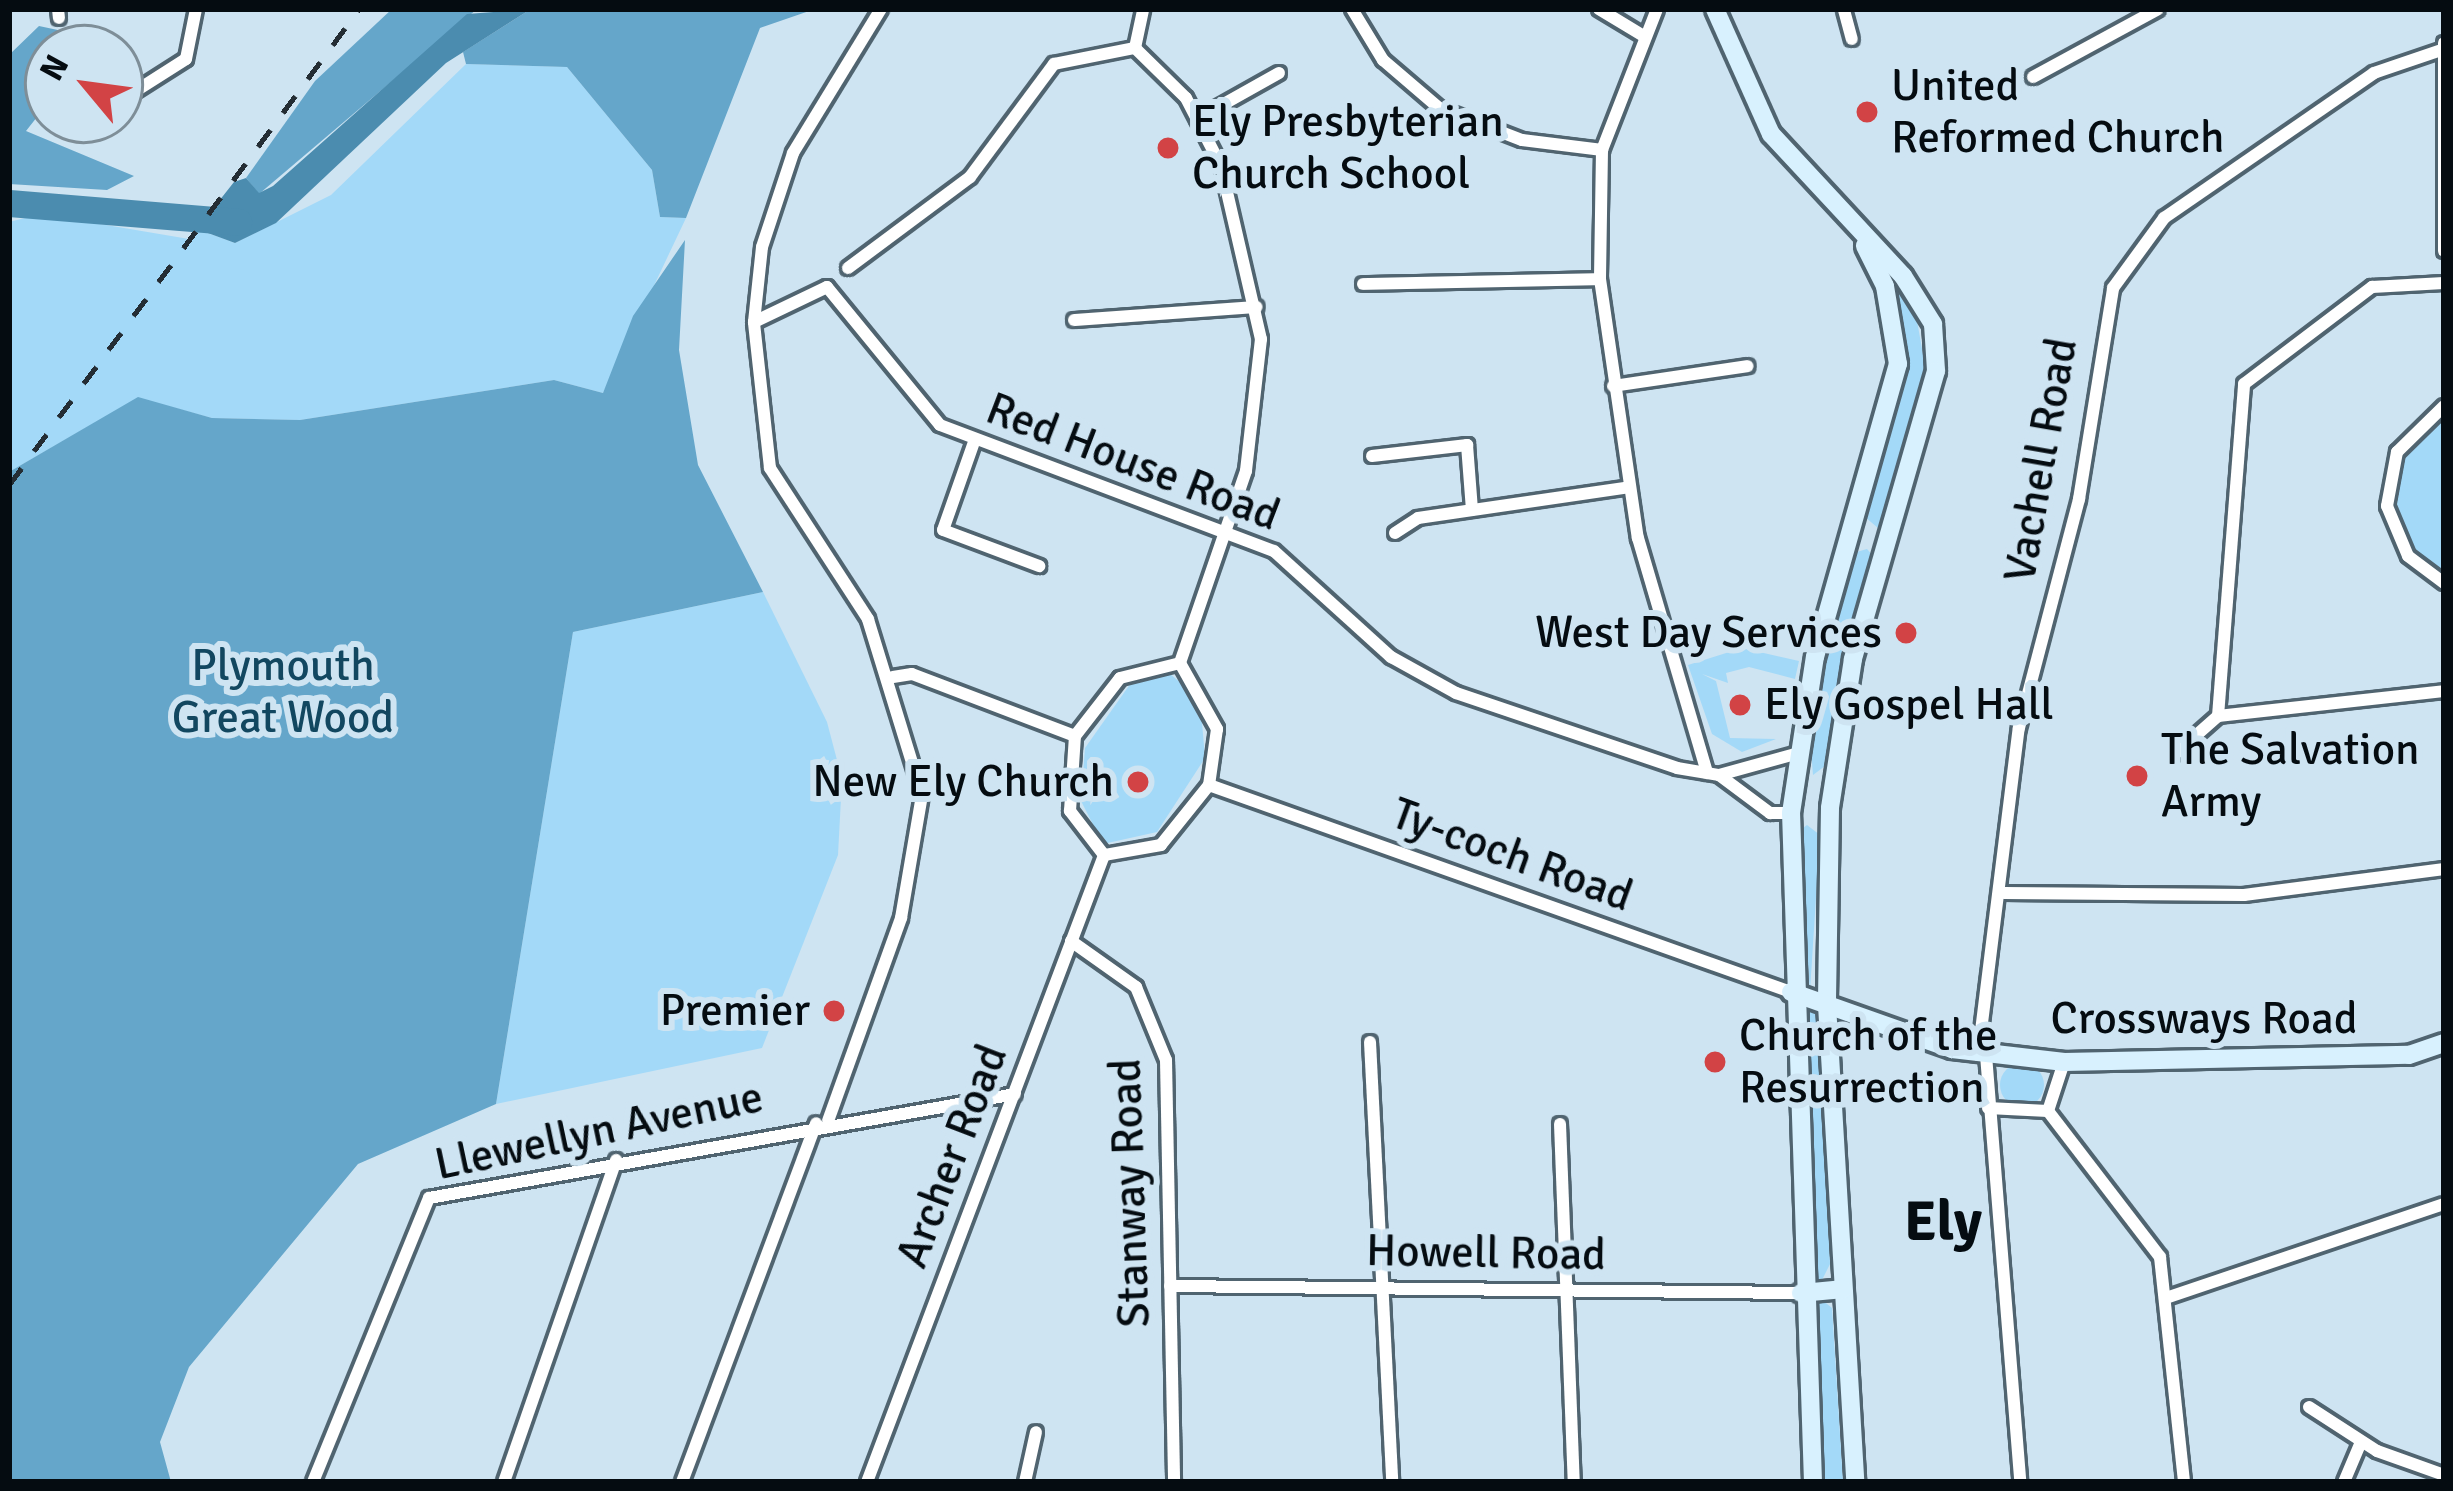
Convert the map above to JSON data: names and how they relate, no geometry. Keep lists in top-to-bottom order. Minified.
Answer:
{"streets":{"street":["Vachell Road","Red House Road","Ty-coch Road","Crossways Road","Llewellyn Avenue","Archer Road","Stanway Road","Howell Road"]},"crossings":[["Vachell Road","Crossways Road"],["Ty-coch Road","Crossways Road"],["Ty-coch Road","Archer Road"],["Llewellyn Avenue","Archer Road"],["Archer Road","Stanway Road"],["Stanway Road","Howell Road"]],"districts":["Ely"],"parks":["Plymouth Great Wood"],"places":["United Reformed Church","Ely Presbyterian Church School","West Day Services","Ely Gospel Hall","The Salvation Army","New Ely Church","Premier","Church of the Resurrection"],"north":"top left"}
